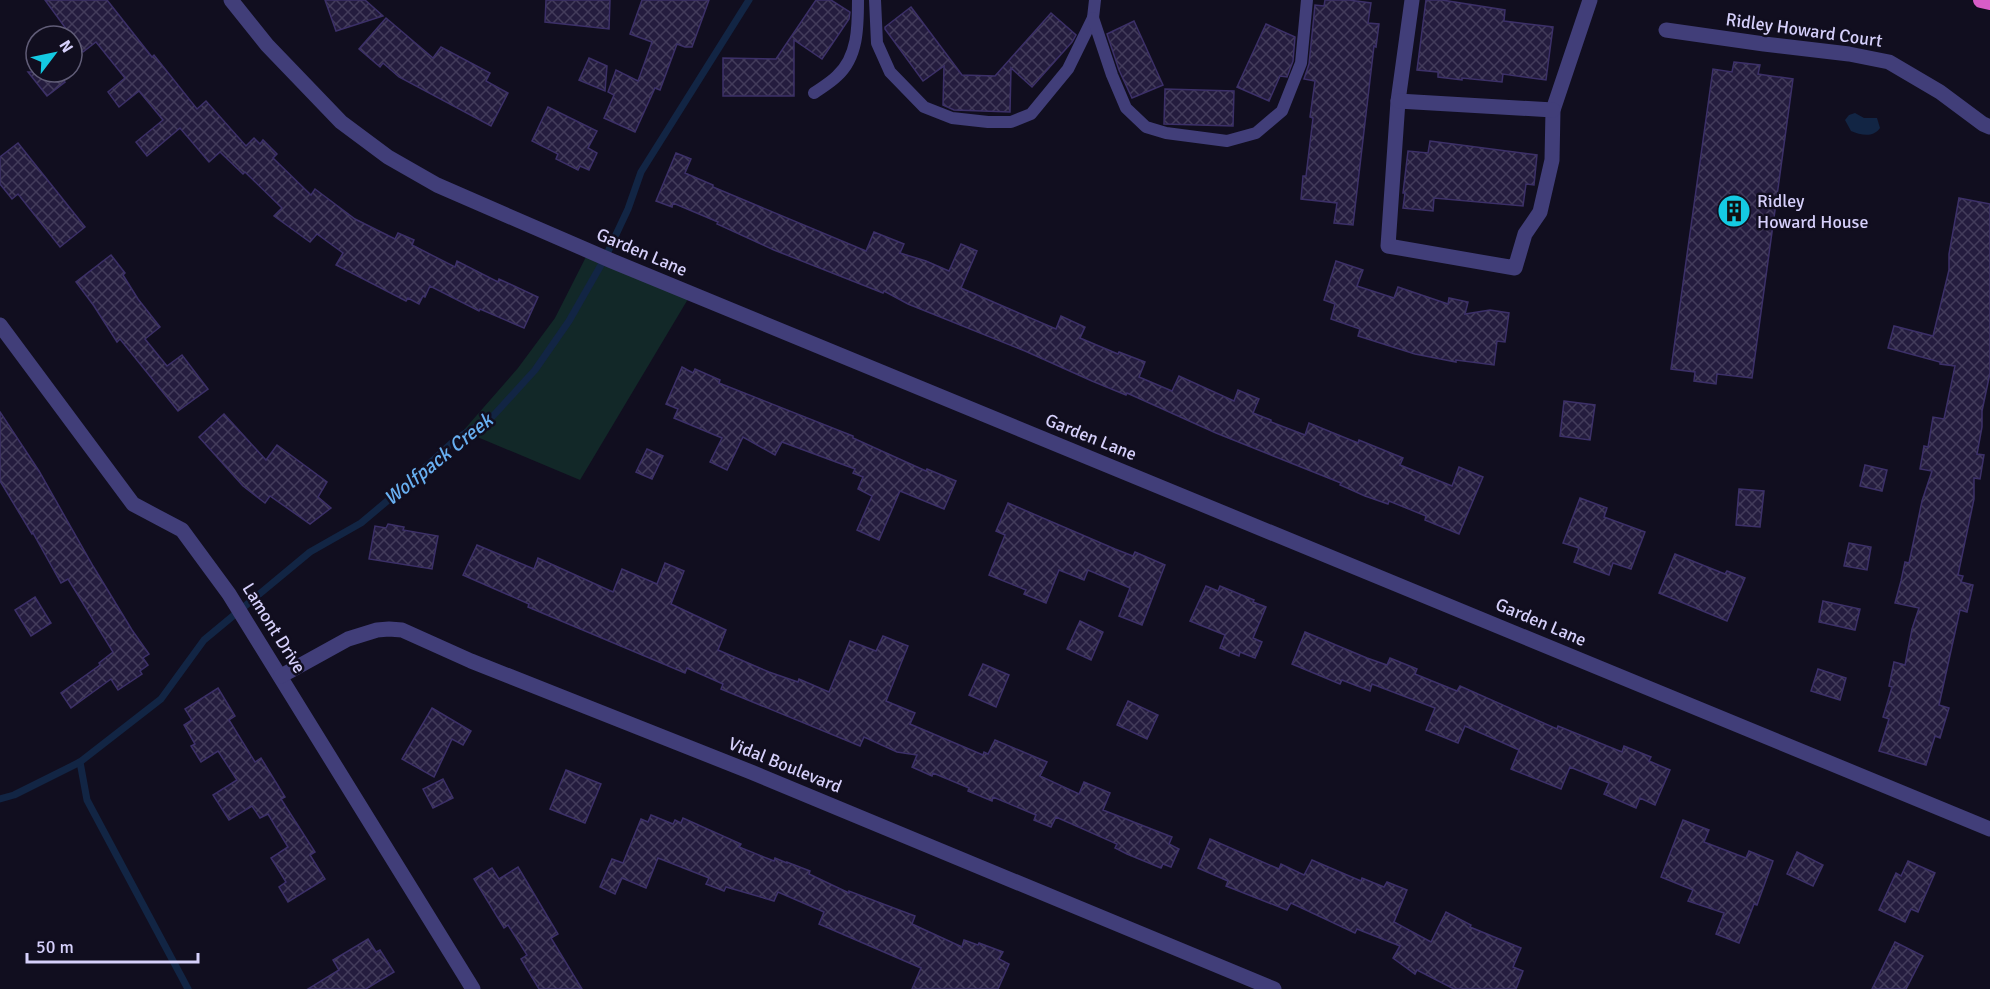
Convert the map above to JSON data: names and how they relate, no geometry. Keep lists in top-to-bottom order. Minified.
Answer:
{"streets":{"street":["Ridley Howard Court","Garden Lane","Lamont Drive","Vidal Boulevard"]},"crossings":[["Lamont Drive","Vidal Boulevard"]],"water":["Wolfpack Creek"],"places":{"building":["Ridley Howard House"]},"scale_bar":"50 m","north":"top right"}
